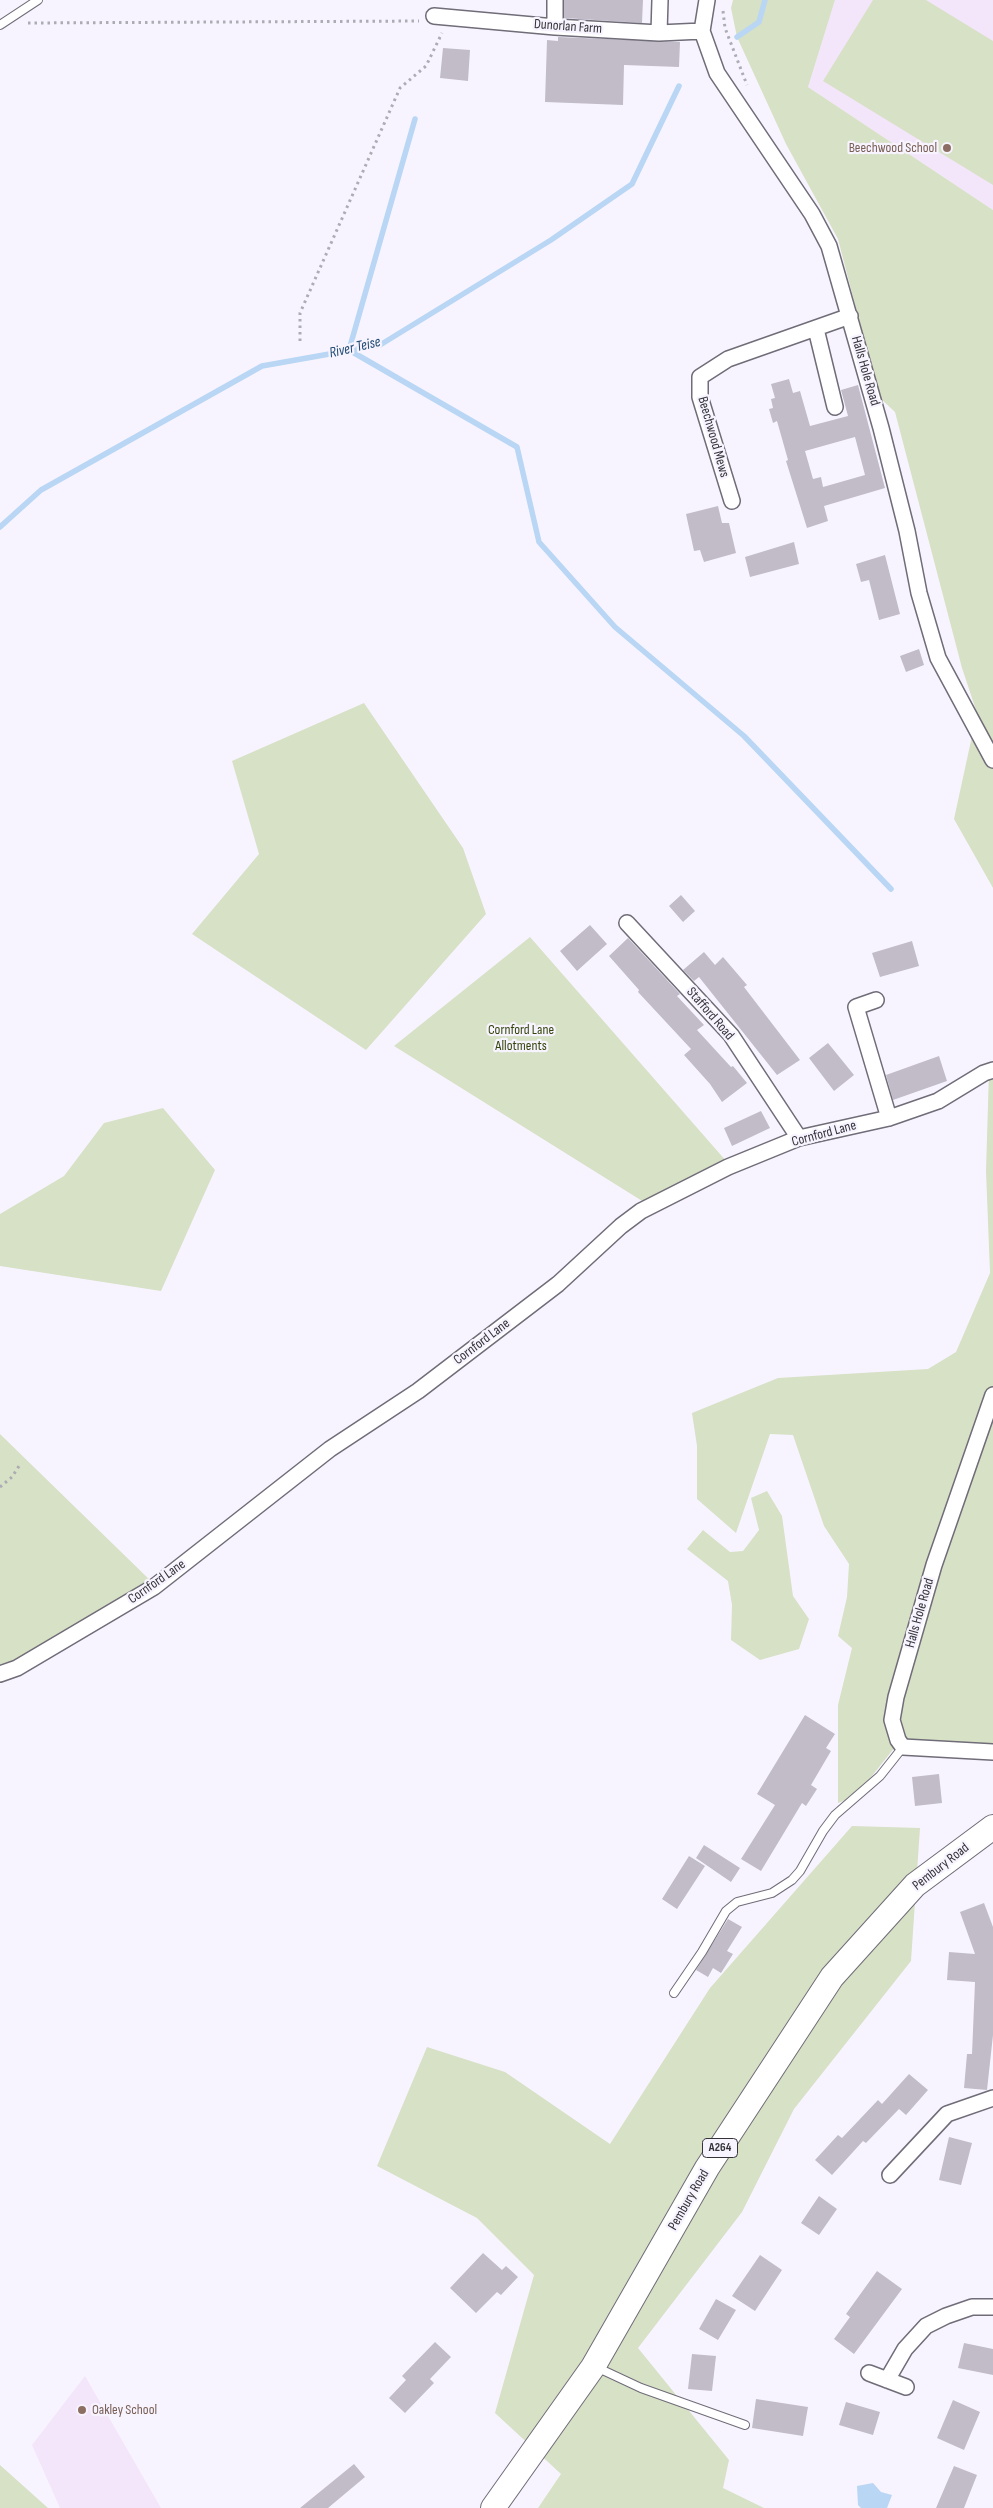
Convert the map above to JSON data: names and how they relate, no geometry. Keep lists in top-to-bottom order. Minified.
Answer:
{"streets":{"main road":["Pembury Road","A264"],"street":["Dunorlan Farm","Halls Hole Road","Beechwood Mews","Stafford Road","Cornford Lane"]},"crossings":[["Dunorlan Farm","Halls Hole Road"],["Halls Hole Road","Beechwood Mews"],["Stafford Road","Cornford Lane"]],"water":["River Teise"],"parks":["Cornford Lane Allotments"],"places":["Beechwood School","Oakley School"]}
